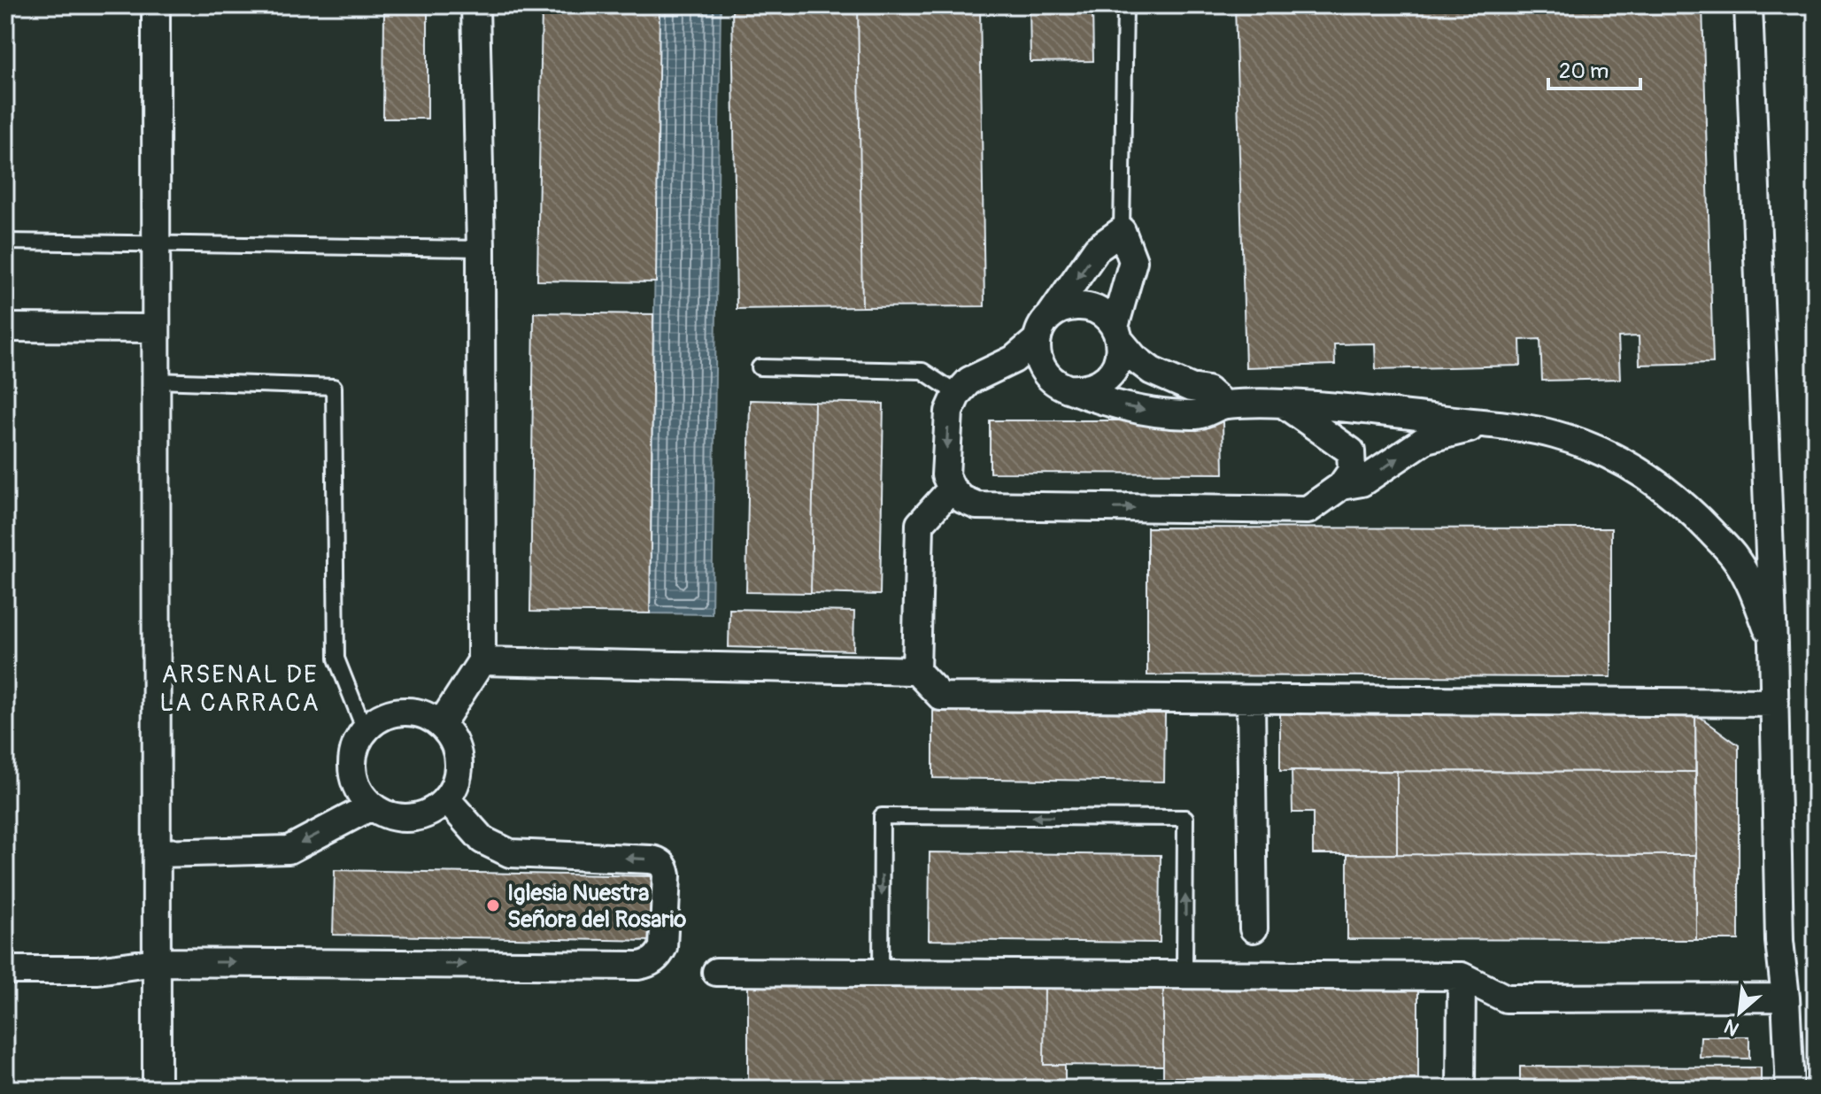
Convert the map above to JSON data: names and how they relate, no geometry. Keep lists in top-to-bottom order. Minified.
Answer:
{"districts":["ARSENAL DE LA CARRACA"],"places":["Iglesia Nuestra Señora del Rosario"],"scale_bar":"20 m","north":"bottom left"}
